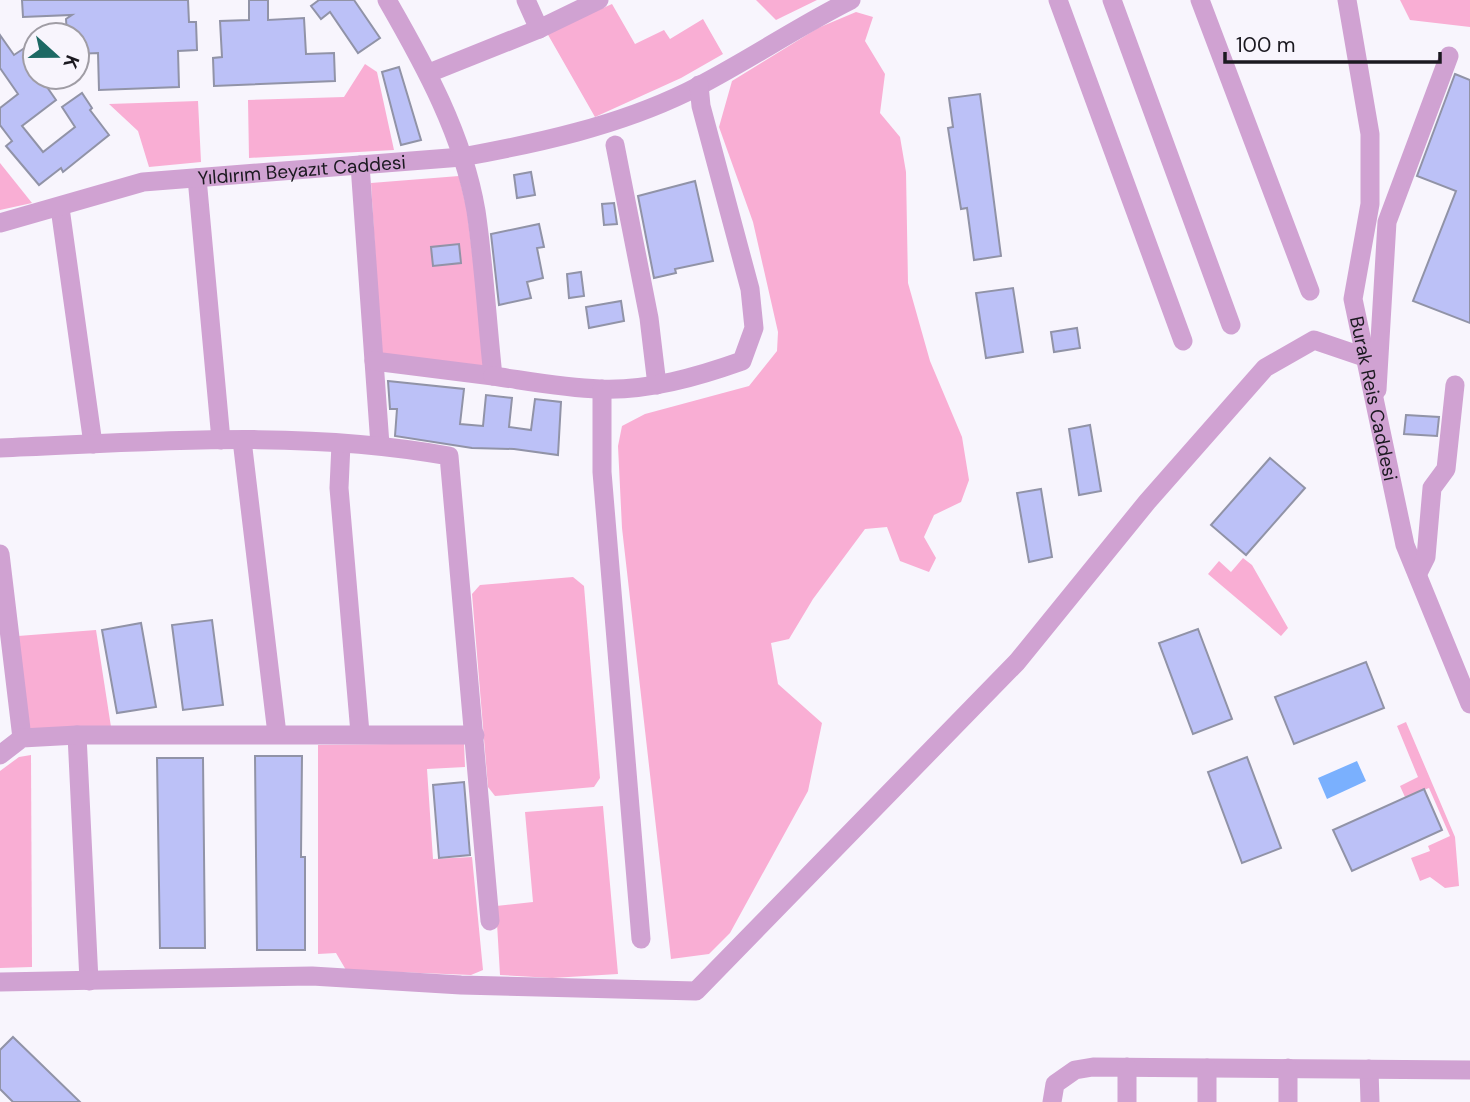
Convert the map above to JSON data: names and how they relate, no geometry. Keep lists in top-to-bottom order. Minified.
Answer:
{"streets":{"street":["Yıldırım Beyazıt Caddesi","Burak Reis Caddesi"]},"scale_bar":"100 m","north":"right"}
